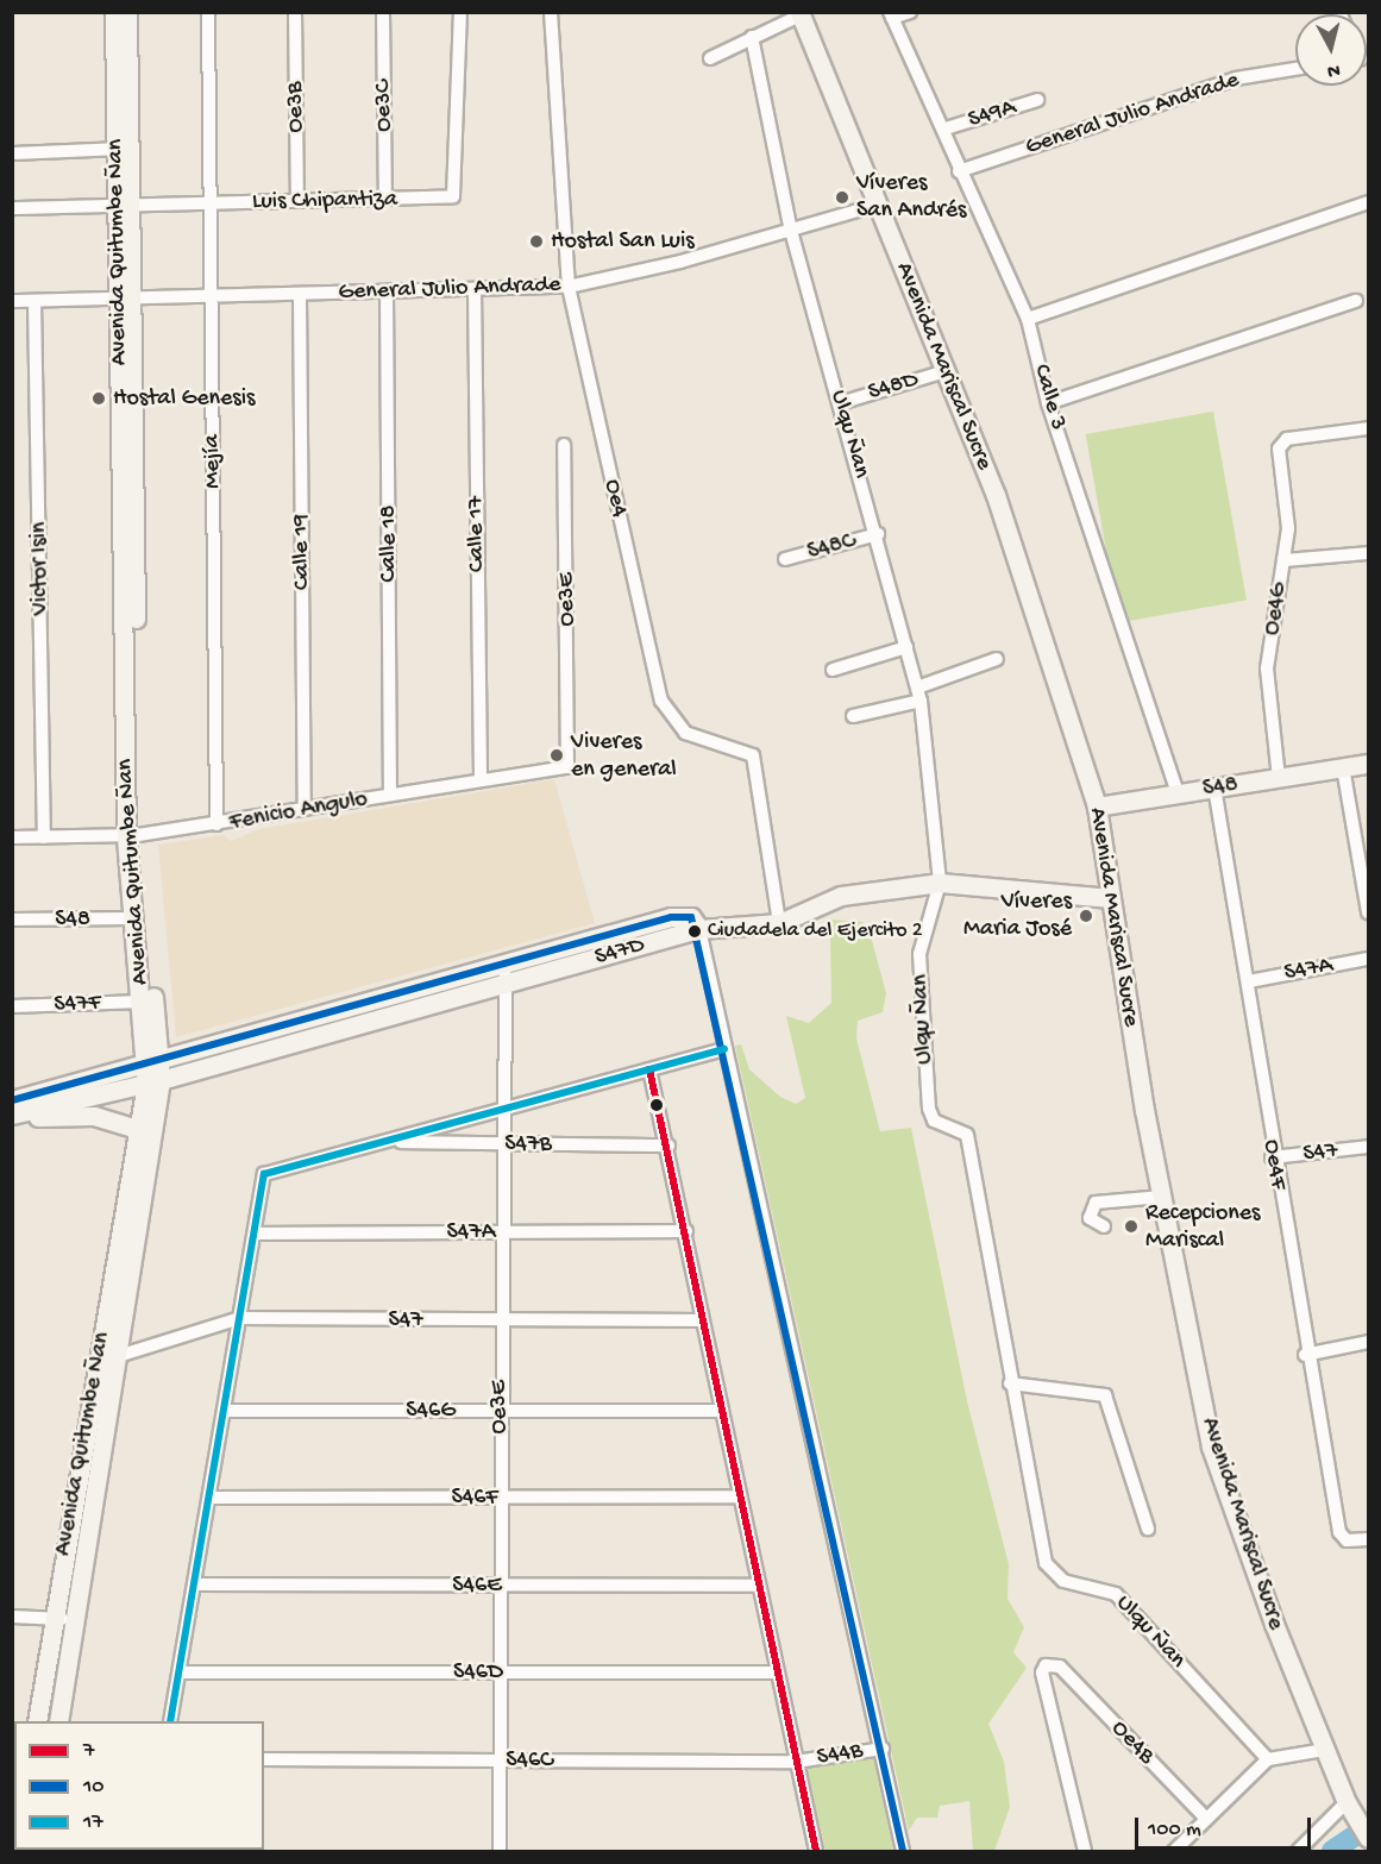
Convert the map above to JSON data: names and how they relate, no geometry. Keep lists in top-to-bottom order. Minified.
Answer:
{"streets":{"street":["Oe3C","Oe3B","S49A","General Julio Andrade","Luis Chipantiza","Avenida Quitumbe Ñan","Avenida Mariscal Sucre","S48D","Calle 3","Ulqu Ñan","Mejía","Oe4","Calle 17","Calle 18","S48C","Calle 19","Victor Isin","Oe3E","Oe4G","S48","Fenicio Angulo","S47D","S47A","S47F","S47B","S47","Oe4F","S46G","S46F","S46E","S46D","Oe4B","S44B","S46C"]},"crossings":[["Oe3C","Luis Chipantiza"],["Oe3B","Luis Chipantiza"],["S49A","Calle 3"],["General Julio Andrade","Avenida Quitumbe Ñan"],["General Julio Andrade","Avenida Mariscal Sucre"],["General Julio Andrade","Calle 3"],["General Julio Andrade","Ulqu Ñan"],["General Julio Andrade","Mejía"],["General Julio Andrade","Oe4"],["General Julio Andrade","Calle 17"],["General Julio Andrade","Calle 18"],["General Julio Andrade","Calle 19"],["General Julio Andrade","Victor Isin"],["Luis Chipantiza","Avenida Quitumbe Ñan"],["Luis Chipantiza","Mejía"],["Avenida Quitumbe Ñan","S48"],["Avenida Quitumbe Ñan","Fenicio Angulo"],["Avenida Quitumbe Ñan","S47D"],["Avenida Quitumbe Ñan","S47F"],["Avenida Quitumbe Ñan","S47"],["Avenida Mariscal Sucre","S48D"],["Avenida Mariscal Sucre","S48"],["S48D","Ulqu Ñan"],["Calle 3","S48"],["Ulqu Ñan","S48C"],["Mejía","Fenicio Angulo"],["Calle 17","Fenicio Angulo"],["Calle 18","Fenicio Angulo"],["Calle 19","Fenicio Angulo"],["Victor Isin","Fenicio Angulo"],["Oe3E","Fenicio Angulo"],["Oe3E","S47D"],["Oe3E","S47A"],["Oe3E","S47B"],["Oe3E","S47"],["Oe3E","S46G"],["Oe3E","S46F"],["Oe3E","S46E"],["Oe3E","S46D"],["Oe3E","S46C"],["Oe4G","S48"],["S48","Oe4F"],["S47A","Oe4F"],["S47","Oe4F"],["S44B","S46C"]],"places":["Víveres San Andrés","Hostal San Luis","Hostal Genesis","Viveres en general","Víveres Maria José","Ciudadela del Ejercito 2","Recepciones Mariscal"],"lines":["transit line 10","transit line 17","transit line 7"],"legend":["7","10","17"],"scale_bar":"100 m","north":"bottom"}
